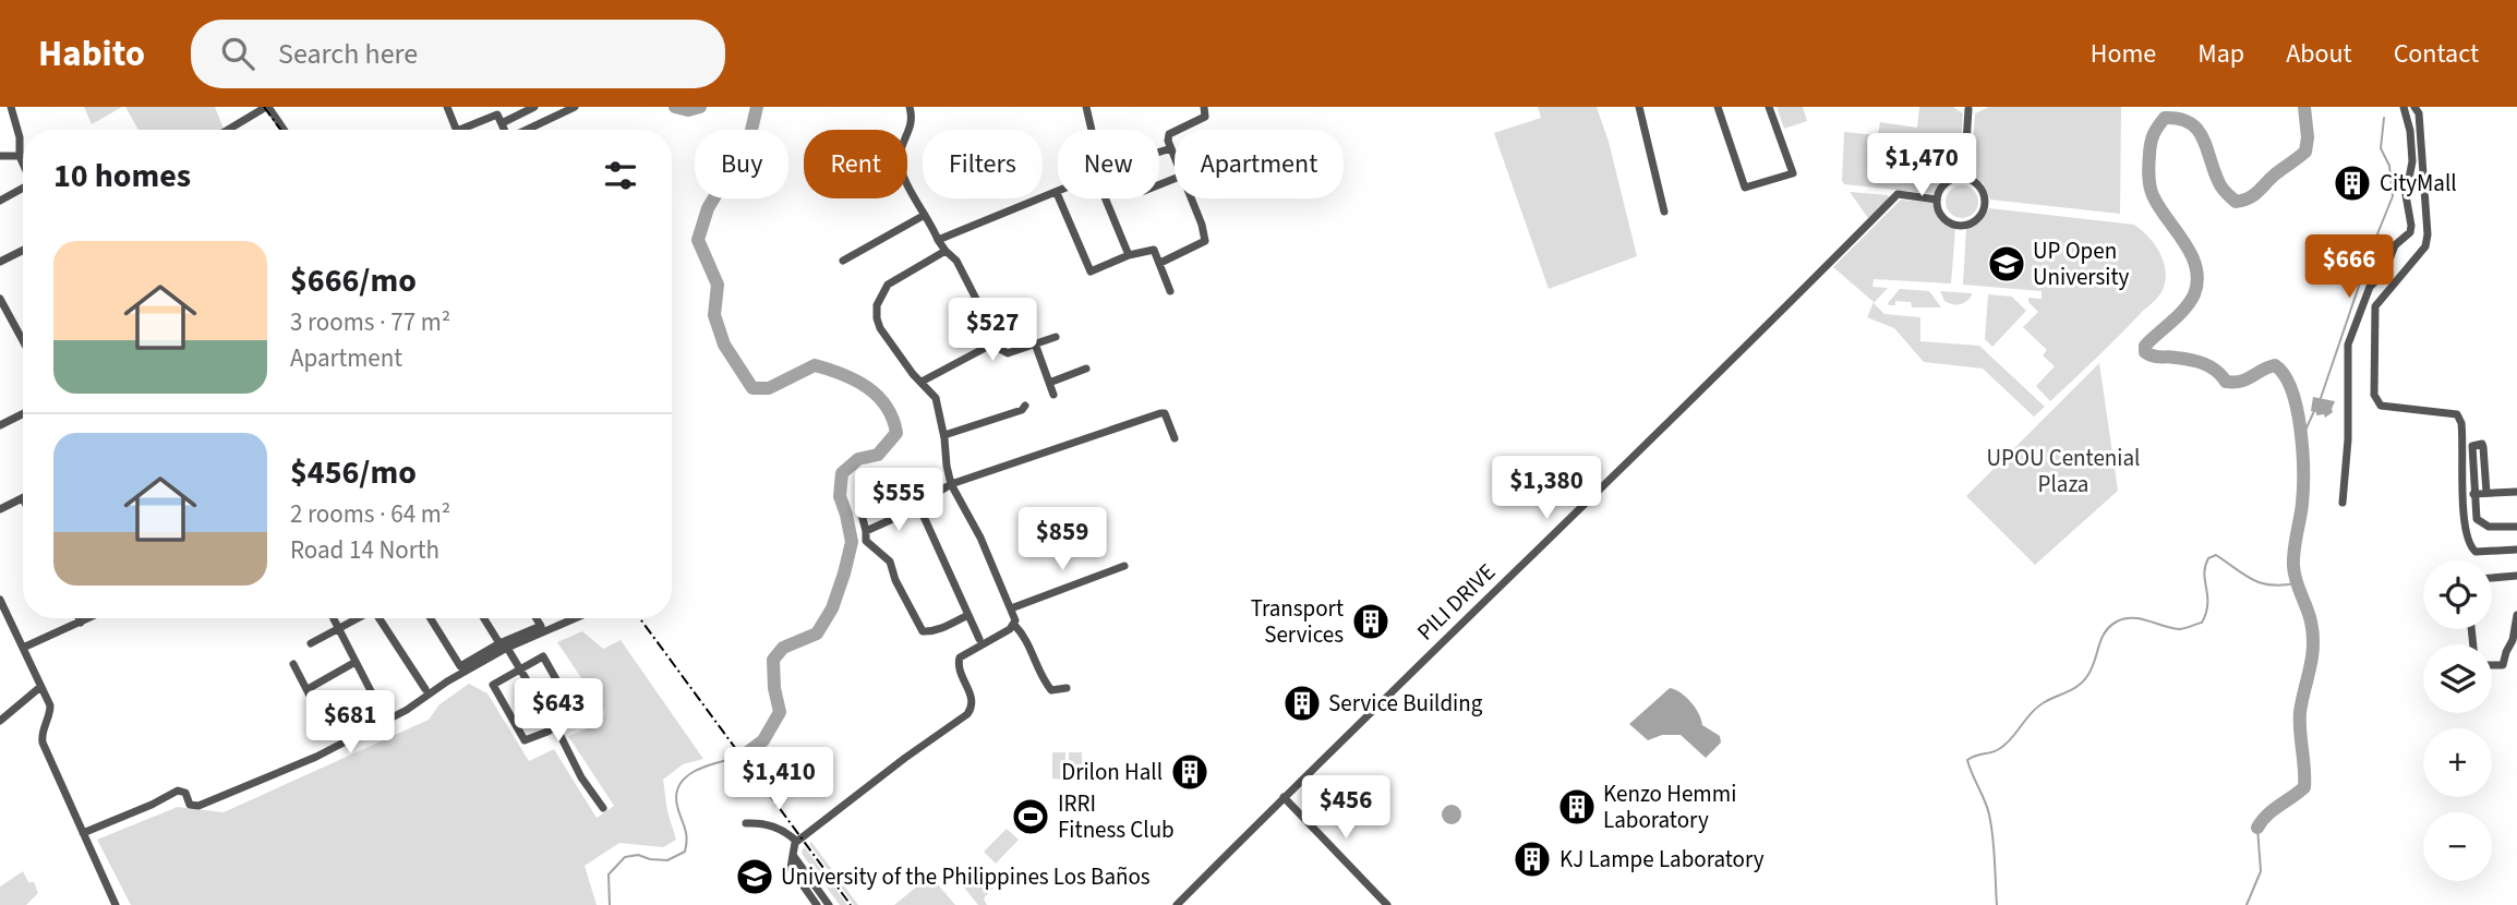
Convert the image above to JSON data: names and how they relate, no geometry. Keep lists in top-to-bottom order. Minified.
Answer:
{"streets":{"street":["PILI DRIVE"]},"parks":["UPOU Centenial Plaza"],"places":{"building":["CityMall","Transport Services","Service Building","Drilon Hall","Kenzo Hemmi Laboratory","KJ Lampe Laboratory"],"school or university":["UP Open University","University of the Philippines Los Baños"],"sports":["IRRI Fitness Club"]},"page":{"header":"Habito","search":"Search here","nav":["Home","Map","About","Contact"],"chip":["Buy","Rent","Filters","New","Apartment"],"heading":"10 homes","price":["$1,470","$666","$527","$1,380","$555","$859","$643","$681","$1,410","$456"],"list":[{"name":"$666/mo","note":"3 rooms · 77 m² · Apartment"},{"name":"$456/mo","note":"2 rooms · 64 m² · Road 14 North"}],"map_buttons":["+","−"]}}
